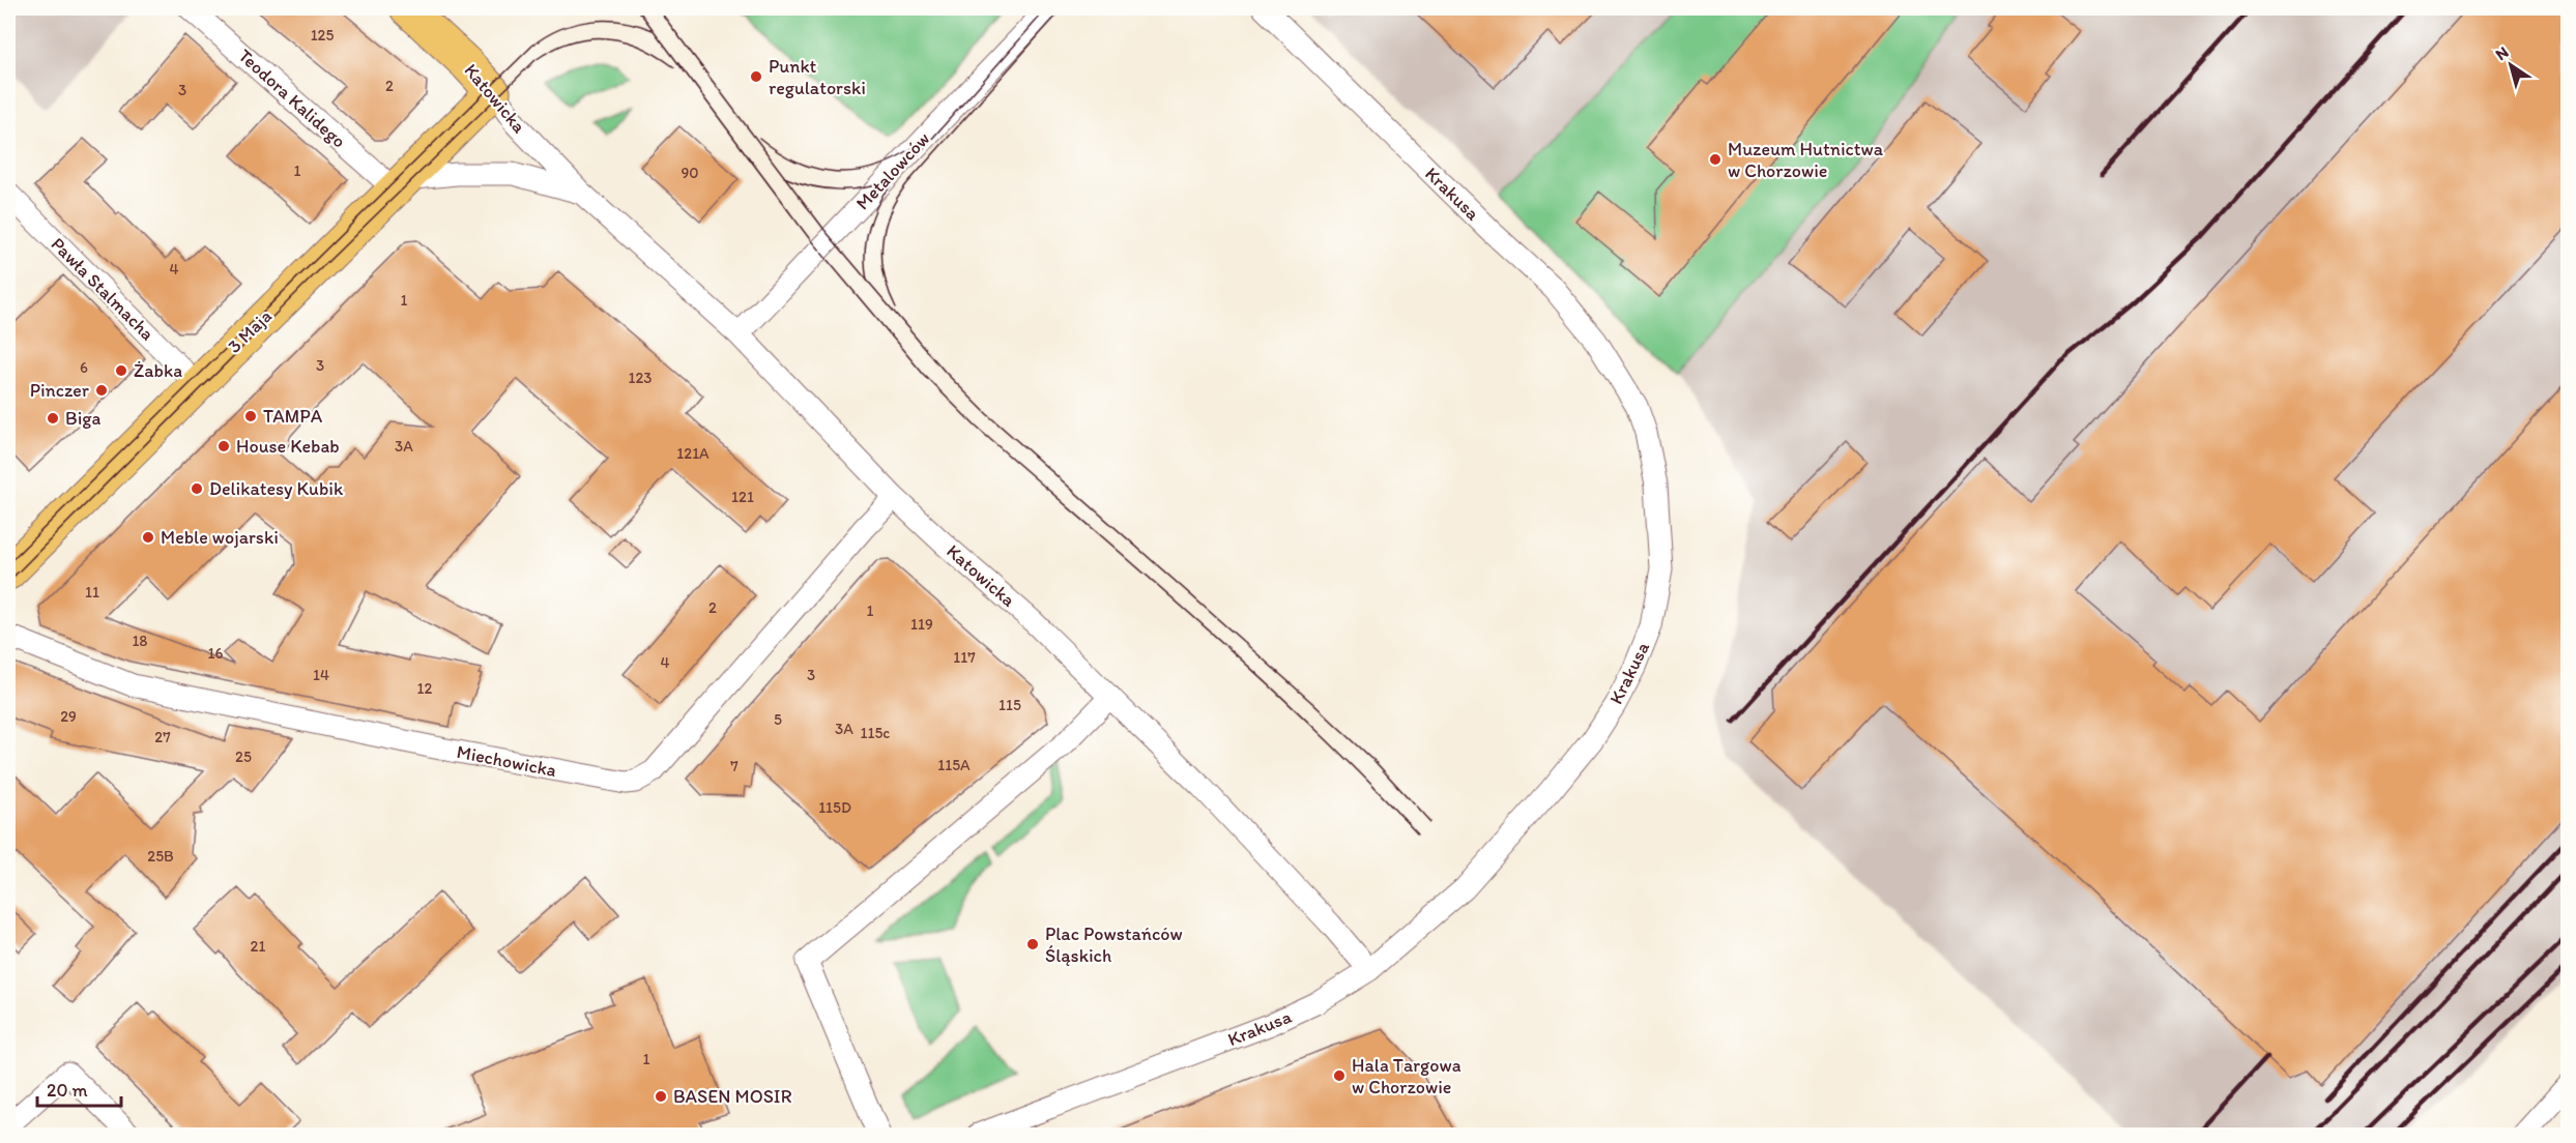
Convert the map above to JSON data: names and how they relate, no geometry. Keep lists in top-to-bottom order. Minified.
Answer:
{"streets":{"main road":["Katowicka","3 Maja"],"street":["Teodora Kalidego","Metalowców","Krakusa","Pawła Stalmacha","Miechowicka"]},"crossings":[["Teodora Kalidego","Katowicka"],["Teodora Kalidego","3 Maja"],["Katowicka","Metalowców"],["Katowicka","Krakusa"],["Katowicka","3 Maja"],["Katowicka","Miechowicka"],["Pawła Stalmacha","3 Maja"]],"places":["Punkt regulatorski","Muzeum Hutnictwa w Chorzowie","Żabka","Pinczer","TAMPA","Biga","House Kebab","Delikatesy Kubik","Meble wojarski","Plac Powstańców Śląskich","Hala Targowa w Chorzowie","BASEN MOSIR"],"house_numbers":["125","2","3","1","90","4","1","3","6","123","3A","121A","121","11","2","1","119","18","16","117","4","14","3","12","115","29","5","3A","115c","27","25","115A","7","115D","25B","21","1"],"scale_bar":"20 m","north":"top left"}
